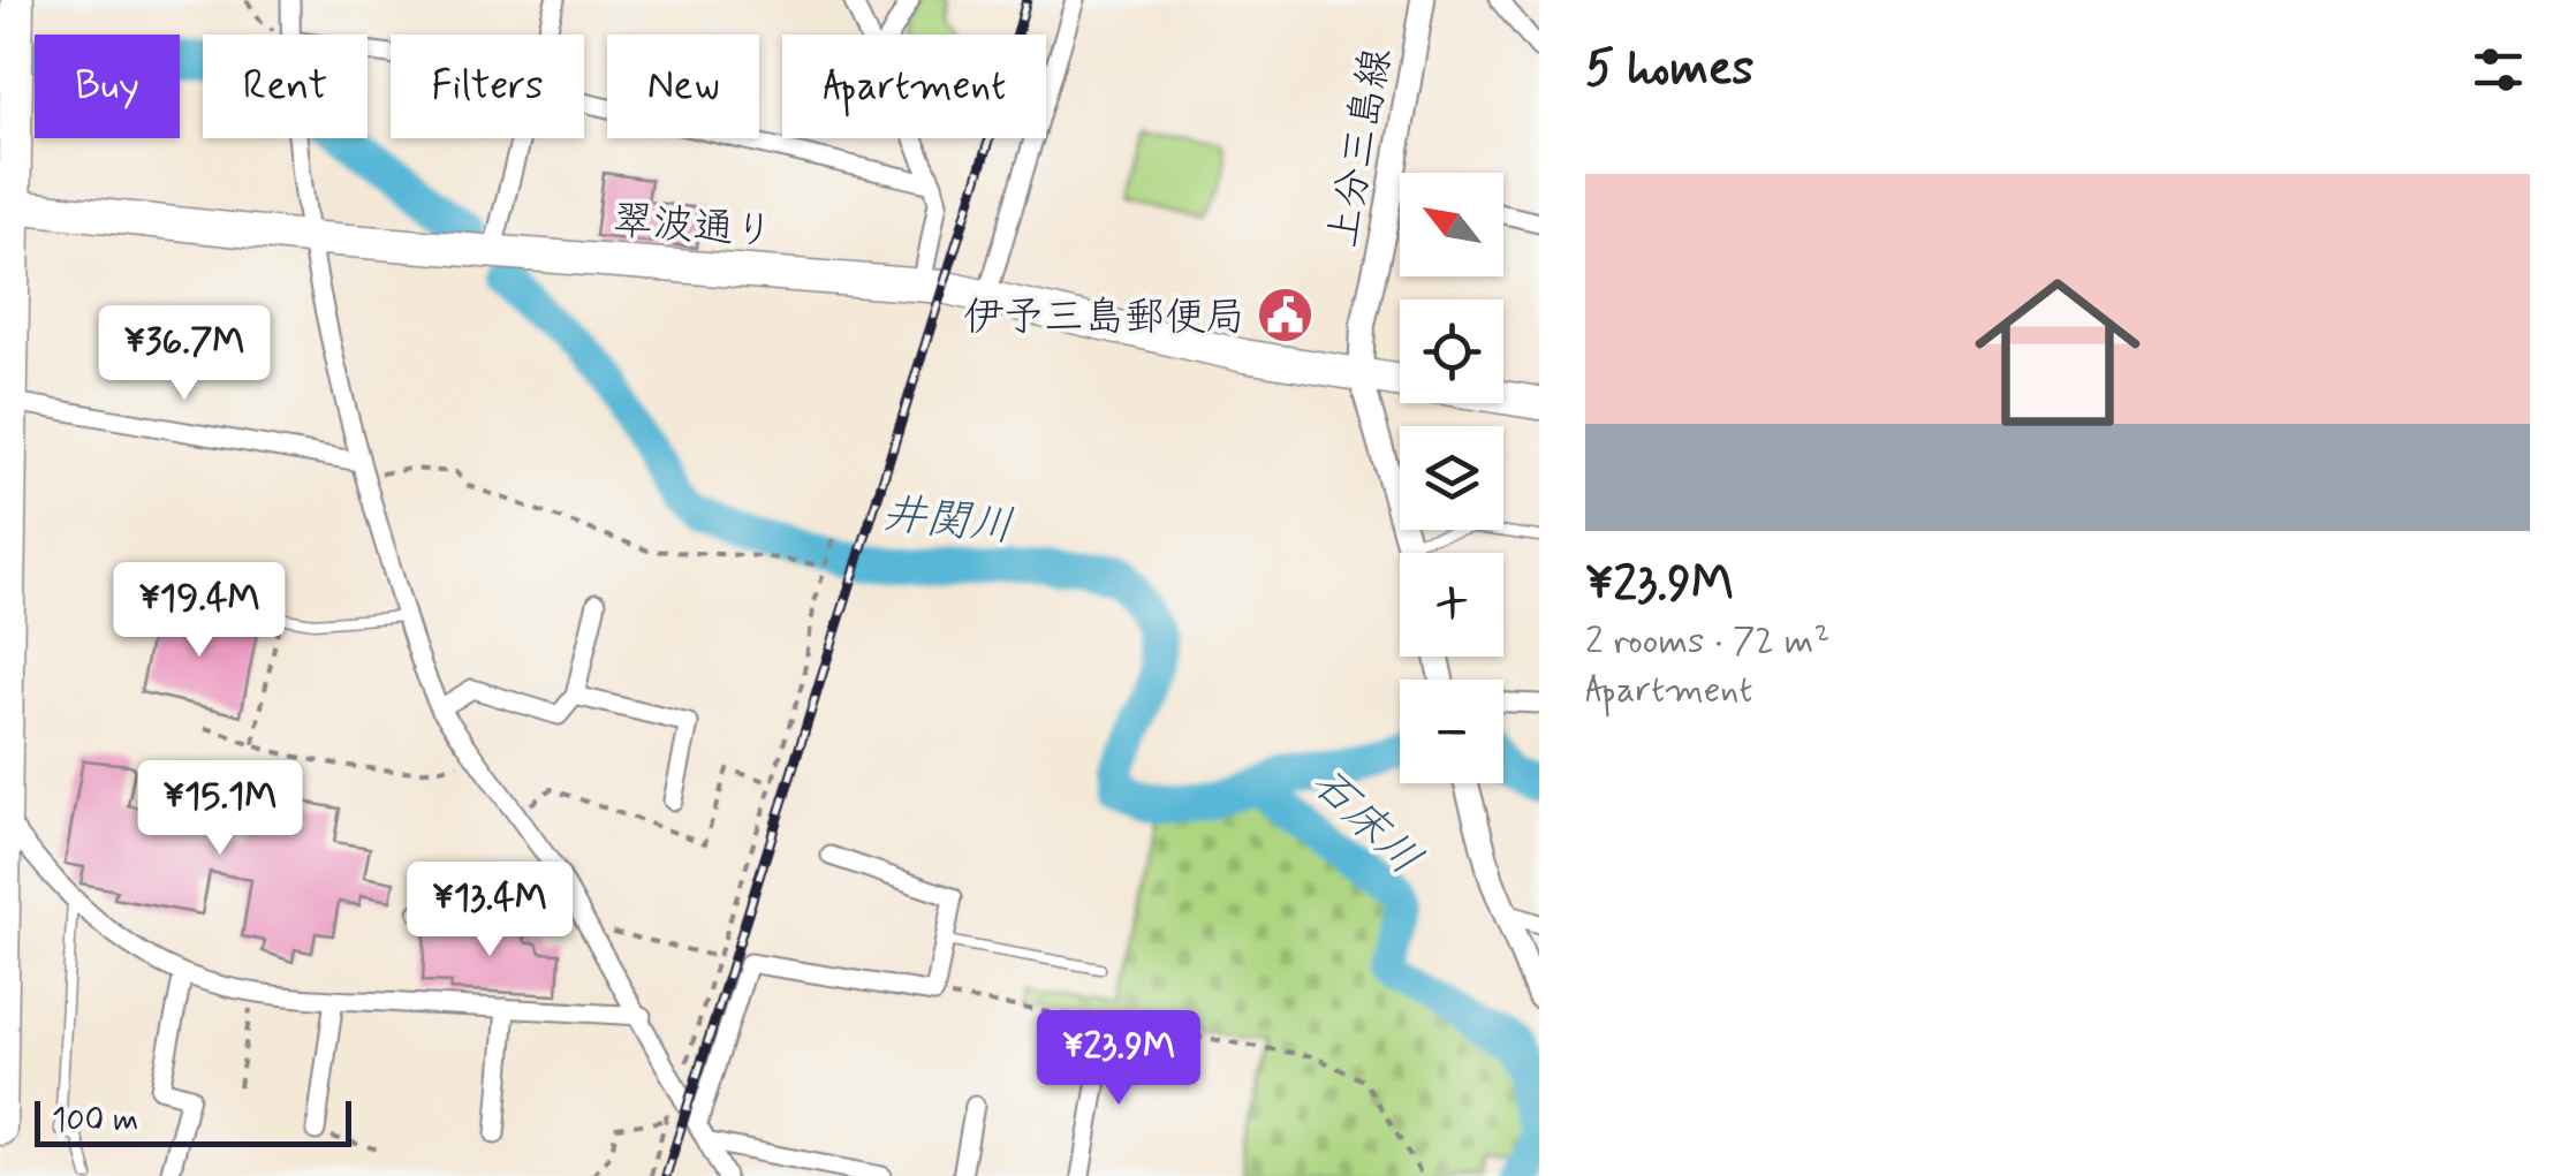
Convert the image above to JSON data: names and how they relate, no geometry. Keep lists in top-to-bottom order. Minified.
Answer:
{"streets":{"highway":["翠波通り"],"main road":["上分三島線"]},"crossings":[["上分三島線","翠波通り"]],"water":["井関川","石床川"],"places":{"public building":["伊予三島郵便局"]},"scale_bar":"100 m","north":"top left","page":{"heading":"5 homes","chip":["Buy","Rent","Filters","New","Apartment"],"list":[{"name":"¥23.9M","note":"2 rooms · 72 m² · Apartment"}],"map_buttons":["+","−"],"price":["¥36.7M","¥19.4M","¥15.1M","¥13.4M","¥23.9M"],"scale":"100 m"}}
